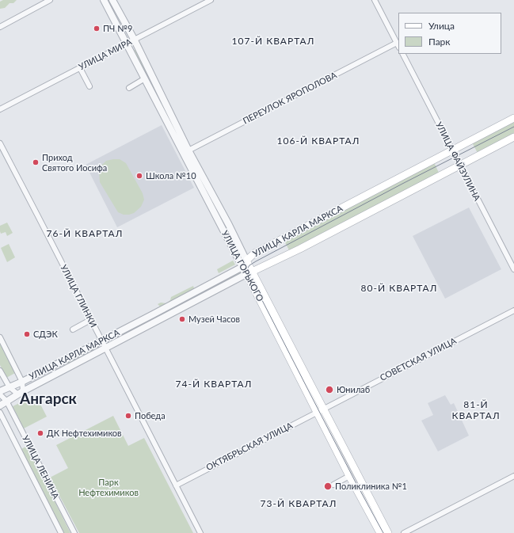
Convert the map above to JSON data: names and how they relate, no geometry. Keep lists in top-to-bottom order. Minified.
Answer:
{"streets":{"main road":["УЛИЦА КАРЛА МАРКСА","УЛИЦА ГОРЬКОГО"],"street":["УЛИЦА МИРА","ПЕРЕУЛОК ЯРОПОЛОВА","УЛИЦА ФАЙЗУЛИНА","УЛИЦА ГЛИНКИ","СОВЕТСКАЯ УЛИЦА","ОКТЯБРЬСКАЯ УЛИЦА","УЛИЦА ЛЕНИНА"]},"crossings":[["УЛИЦА МИРА","УЛИЦА ГОРЬКОГО"],["ПЕРЕУЛОК ЯРОПОЛОВА","УЛИЦА ГОРЬКОГО"],["УЛИЦА ФАЙЗУЛИНА","УЛИЦА КАРЛА МАРКСА"],["УЛИЦА КАРЛА МАРКСА","УЛИЦА ГОРЬКОГО"],["УЛИЦА КАРЛА МАРКСА","УЛИЦА ГЛИНКИ"],["УЛИЦА КАРЛА МАРКСА","УЛИЦА ЛЕНИНА"],["УЛИЦА ГОРЬКОГО","СОВЕТСКАЯ УЛИЦА"],["УЛИЦА ГОРЬКОГО","ОКТЯБРЬСКАЯ УЛИЦА"],["УЛИЦА ГЛИНКИ","ОКТЯБРЬСКАЯ УЛИЦА"],["СОВЕТСКАЯ УЛИЦА","ОКТЯБРЬСКАЯ УЛИЦА"]],"districts":["107-Й КВАРТАЛ","106-Й КВАРТАЛ","76-Й КВАРТАЛ","80-Й КВАРТАЛ","74-Й КВАРТАЛ","Ангарск","81-Й КВАРТАЛ","73-Й КВАРТАЛ"],"parks":["Парк Нефтехимиков"],"places":["ПЧ №9","Приход Святого Иосифа","Школа №10","Музей Часов","СДЭК","Юнилаб","Победа","ДК Нефтехимиков","Поликлиника №1"],"legend":["Улица","Парк"]}
